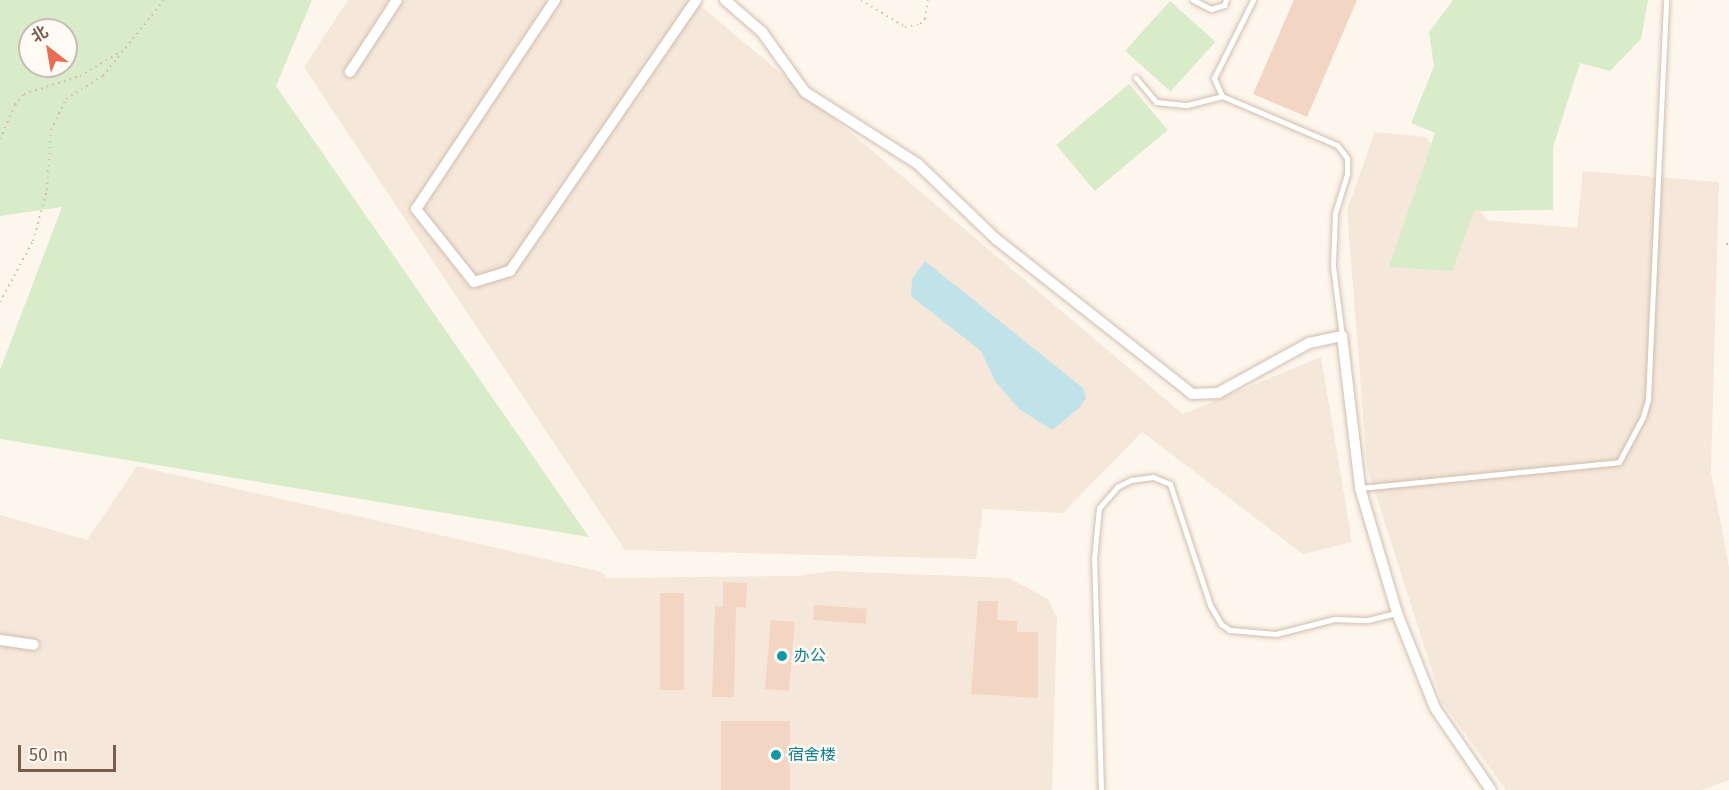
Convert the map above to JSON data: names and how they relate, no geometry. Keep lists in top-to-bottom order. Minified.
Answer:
{"places":["办公","宿舍楼"],"scale_bar":"50 m","north":"top left"}
